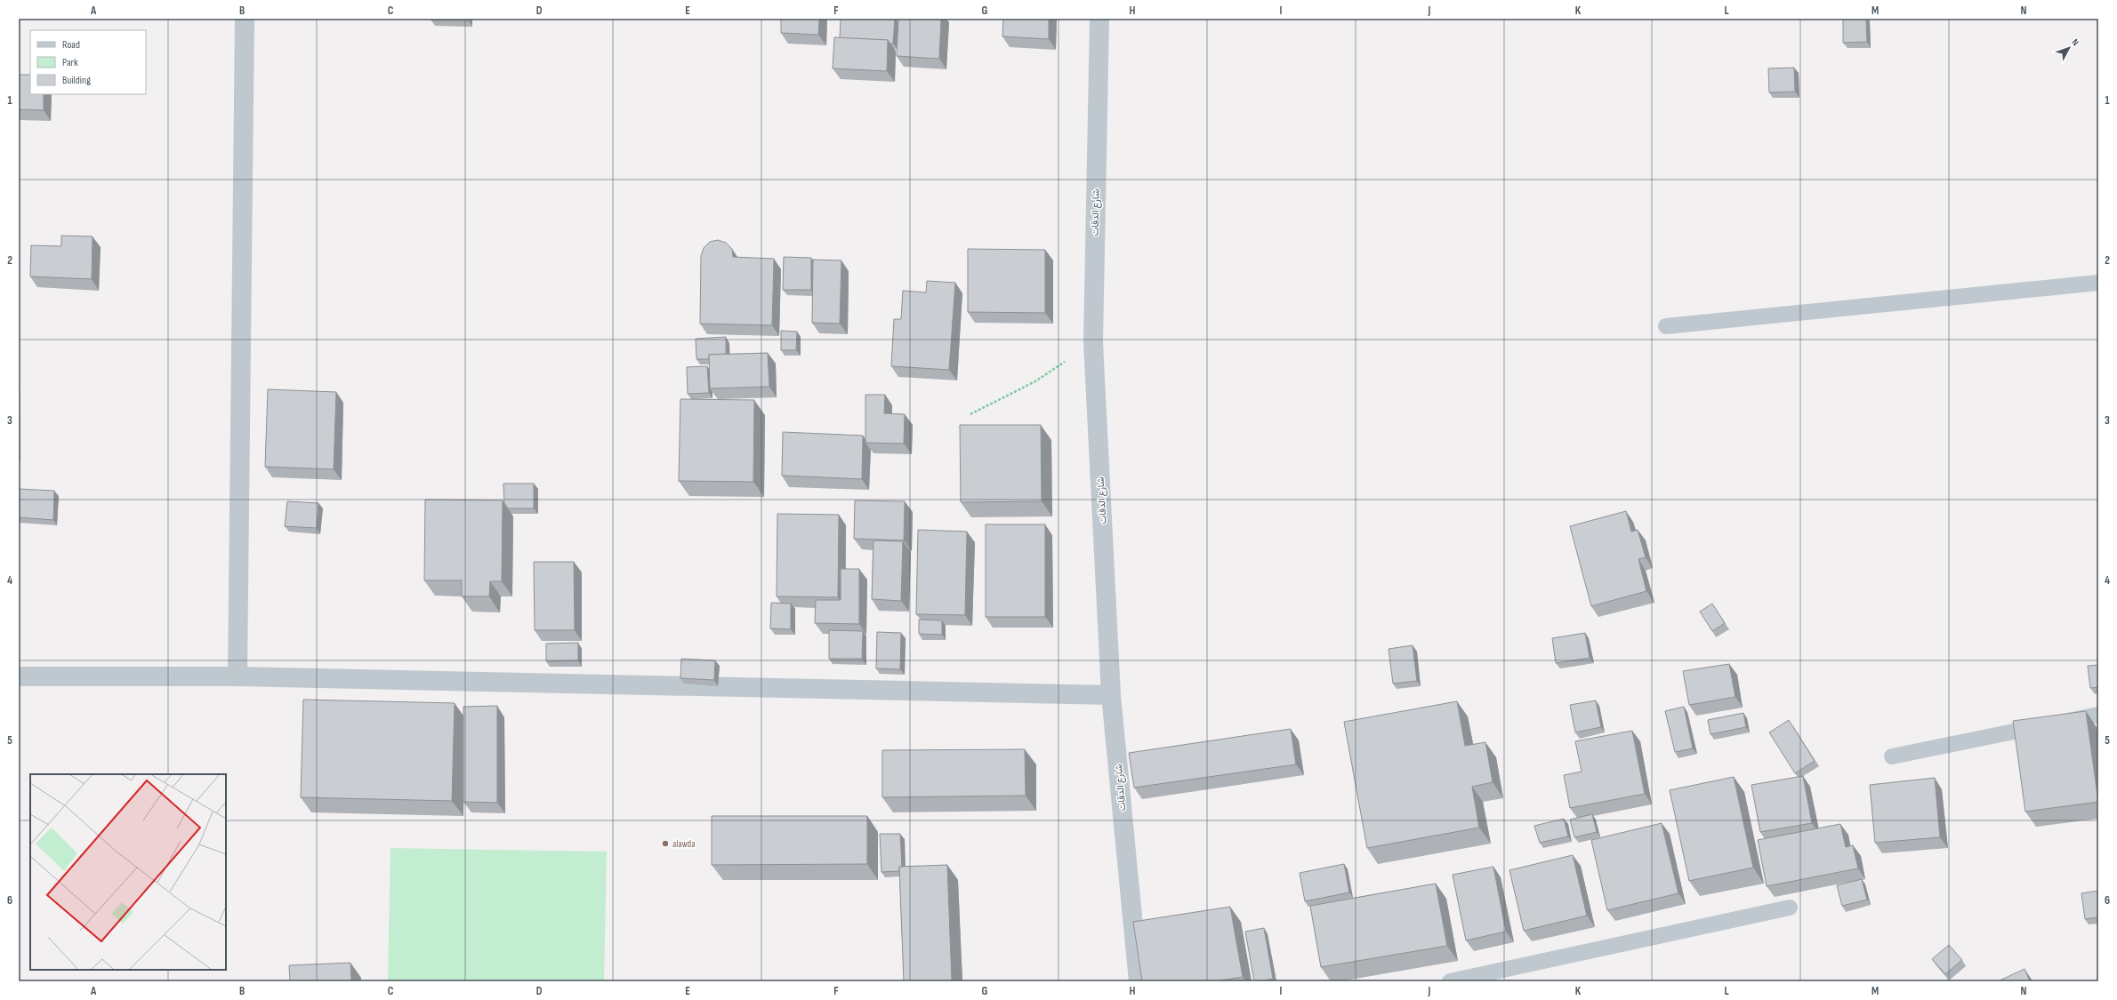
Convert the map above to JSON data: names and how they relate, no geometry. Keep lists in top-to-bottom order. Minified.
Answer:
{"streets":{"street":["شارع الدقات"]},"places":["alawda"],"legend":["Road","Park","Building"],"north":"top right","grid":{"columns":["A","B","C","D","E","F","G","H","I","J","K","L","M","N"],"rows":["1","2","3","4","5","6"]}}
